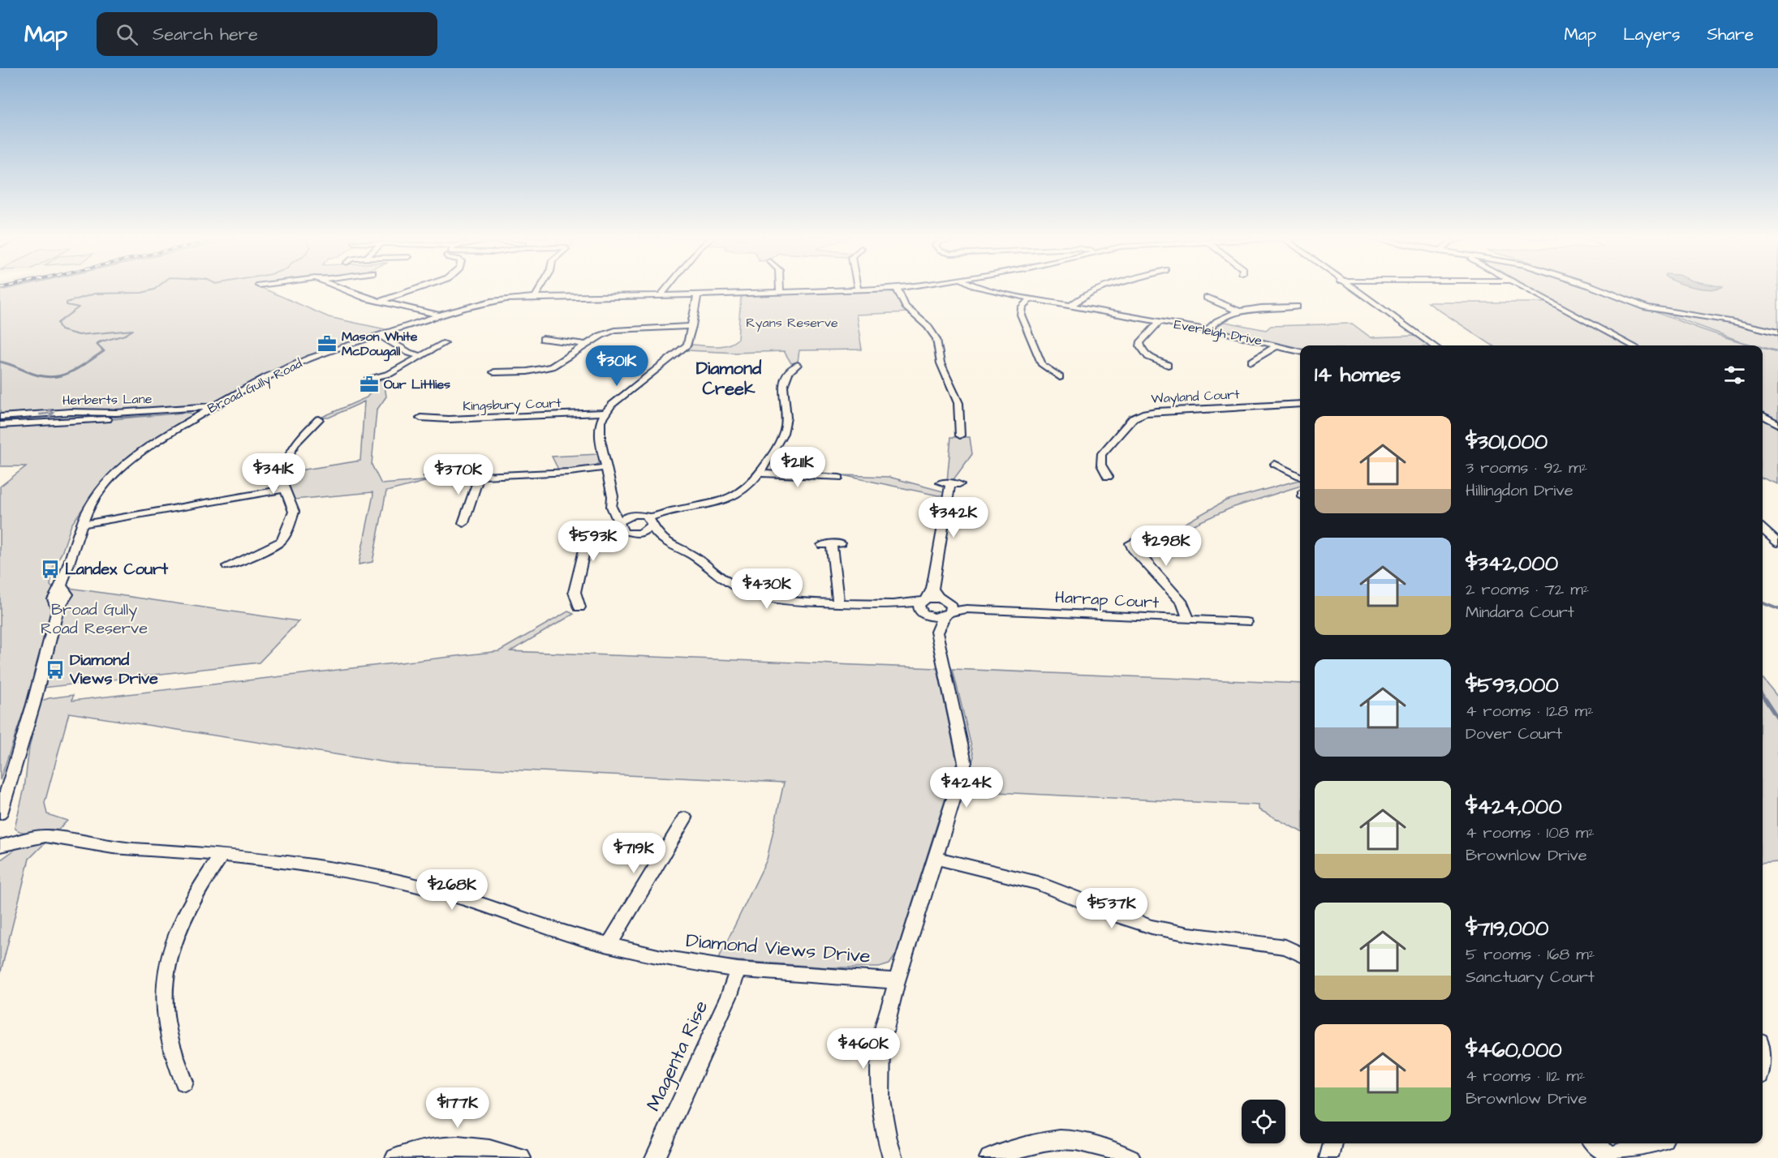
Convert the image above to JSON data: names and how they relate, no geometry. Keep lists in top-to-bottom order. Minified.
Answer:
{"streets":{"street":["Everleigh Drive","Broad Gully Road","Wayland Court","Herberts Lane","Kingsbury Court","Harrap Court","Diamond Views Drive","Magenta Rise"]},"crossings":[["Broad Gully Road","Herberts Lane"],["Diamond Views Drive","Magenta Rise"]],"districts":["Diamond Creek"],"parks":["Ryans Reserve","Broad Gully Road Reserve"],"places":{"office":["Mason White McDougall","Our Littlies"],"bus stop":["Landex Court","Diamond Views Drive"]},"page":{"header":"Map","search":"Search here","nav":["Map","Layers","Share"],"price":["$301K","$211K","$341K","$370K","$342K","$593K","$298K","$430K","$424K","$719K","$268K","$537K","$460K","$177K"],"heading":"14 homes","list":[{"name":"$301,000","note":"3 rooms · 92 m² · Hillingdon Drive"},{"name":"$342,000","note":"2 rooms · 72 m² · Mindara Court"},{"name":"$593,000","note":"4 rooms · 128 m² · Dover Court"},{"name":"$424,000","note":"4 rooms · 108 m² · Brownlow Drive"},{"name":"$719,000","note":"5 rooms · 168 m² · Sanctuary Court"},{"name":"$460,000","note":"4 rooms · 112 m² · Brownlow Drive"}]}}
